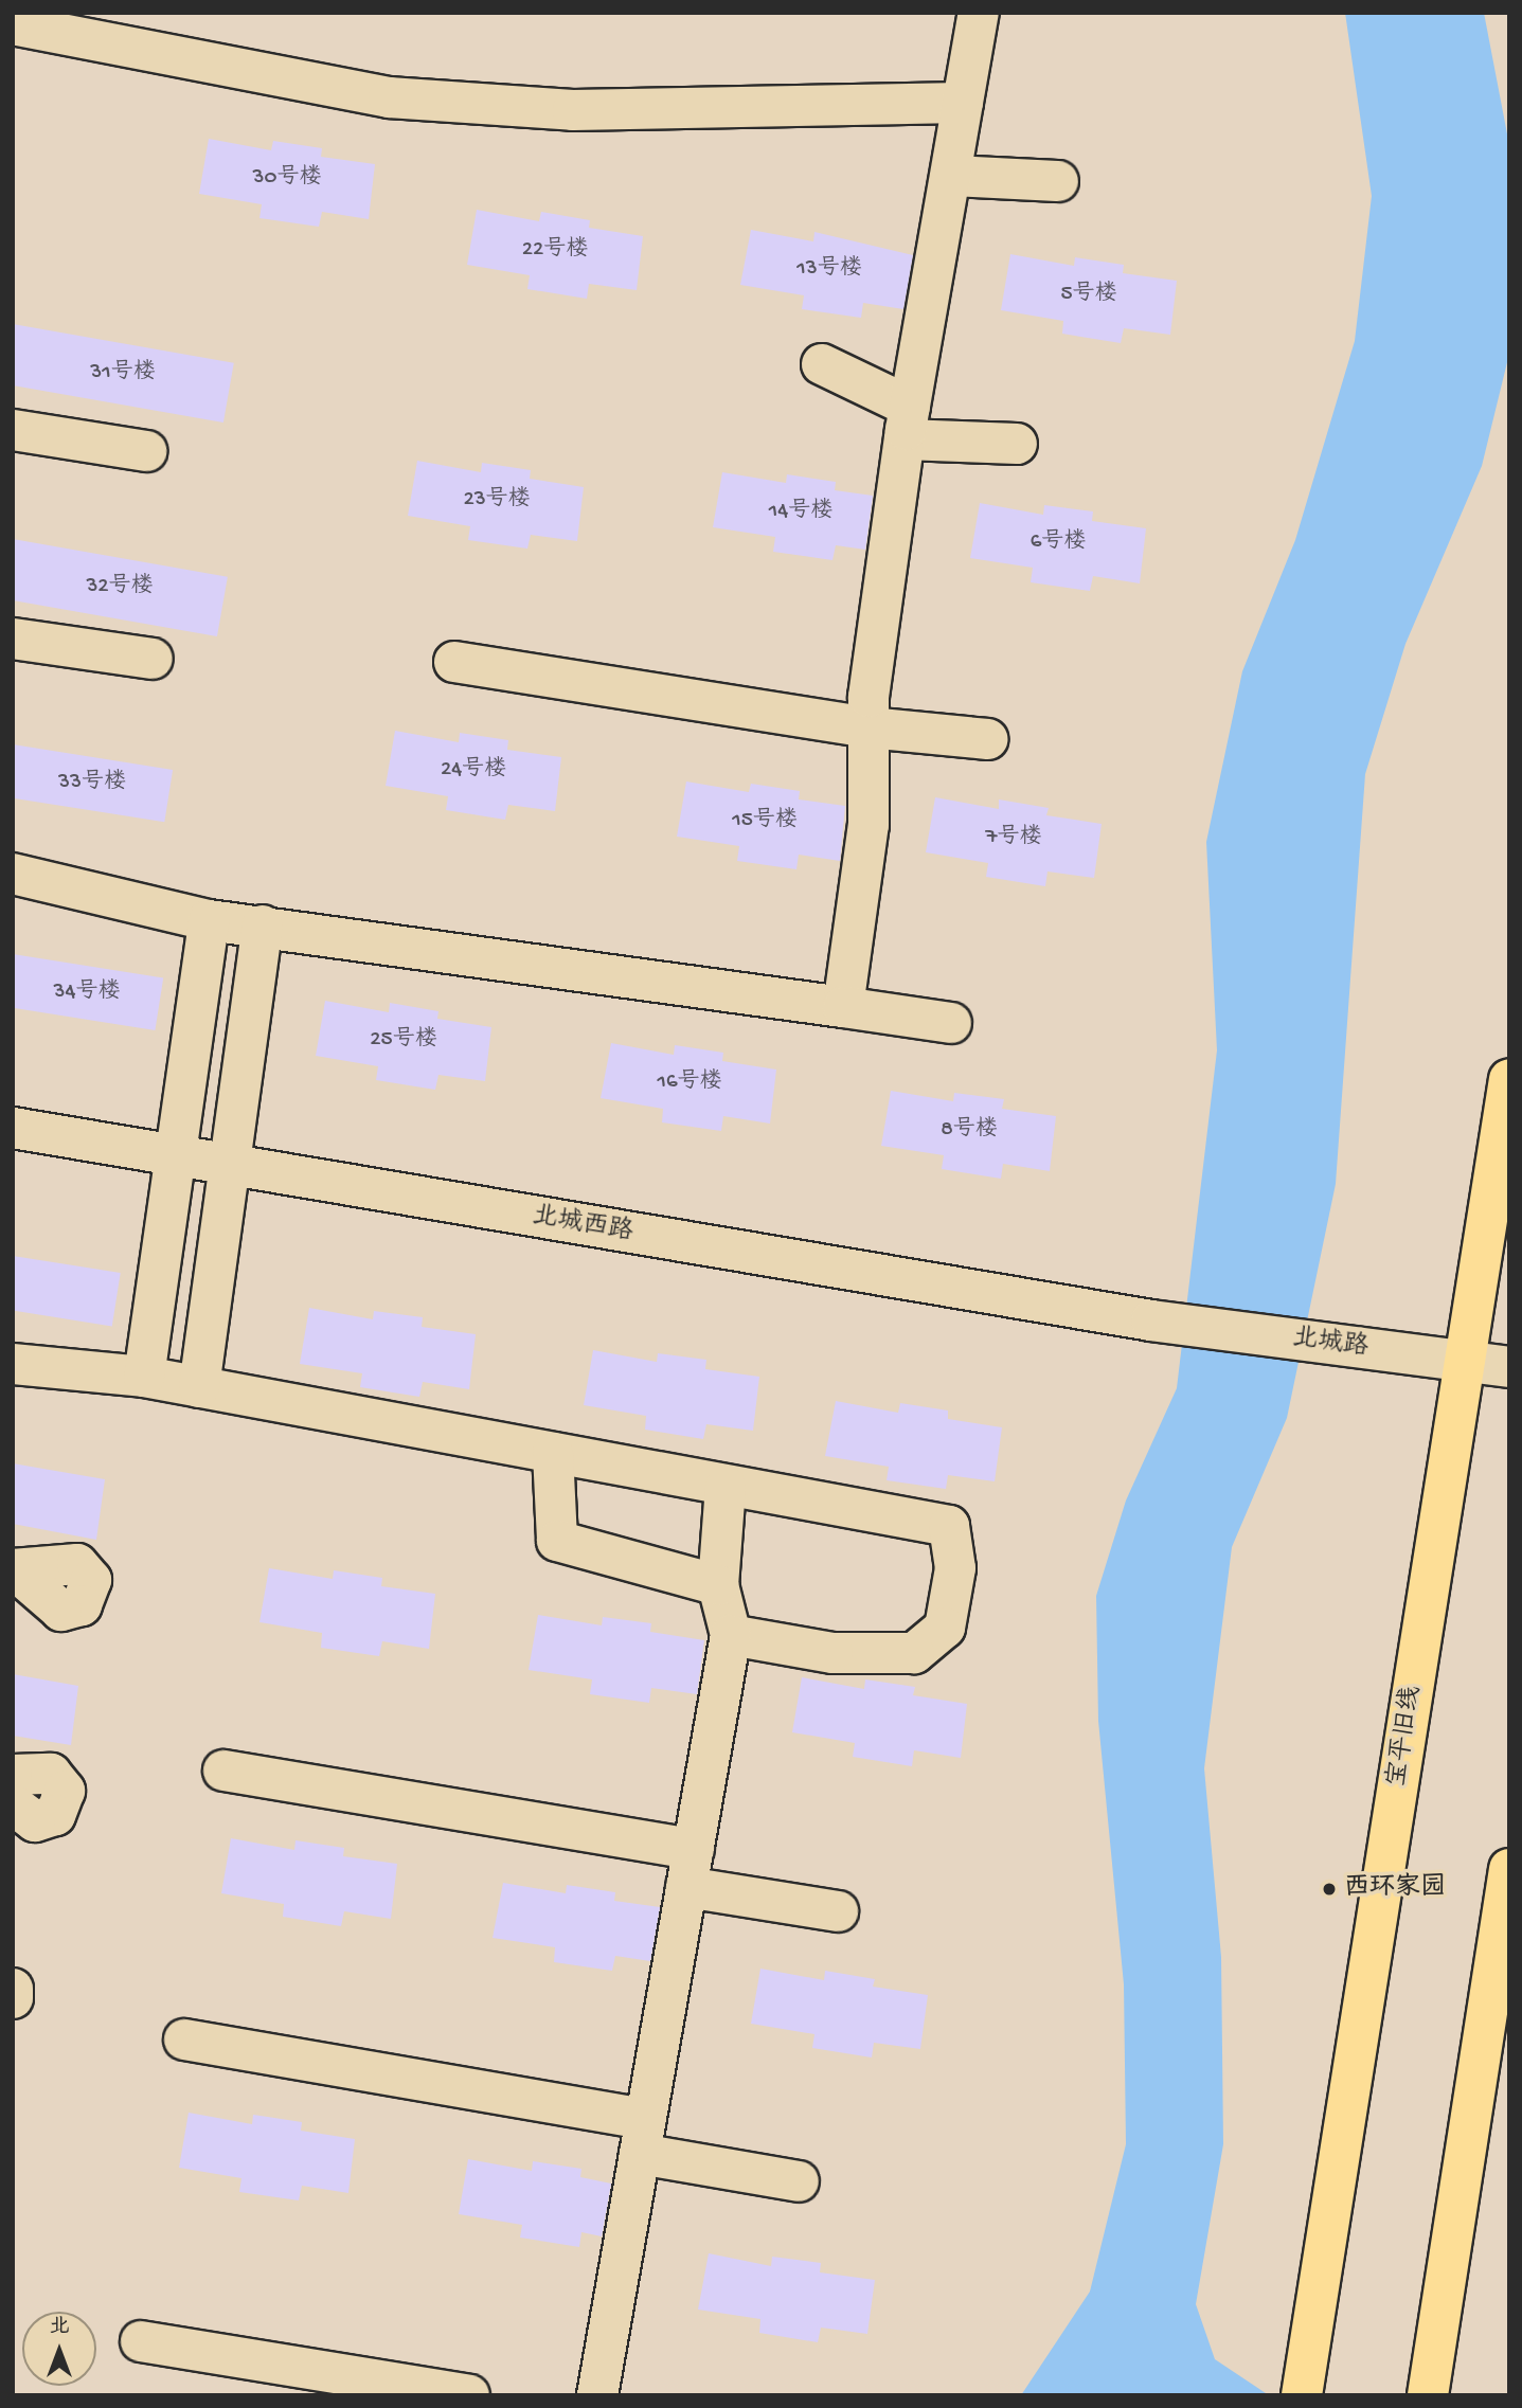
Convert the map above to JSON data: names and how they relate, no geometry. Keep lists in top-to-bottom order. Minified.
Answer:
{"streets":{"main road":["宝平旧线"],"street":["北城西路","北城路"]},"crossings":[["北城西路","北城路"],["北城路","宝平旧线"]],"places":["西环家园"],"house_numbers":["30号楼","22号楼","13号楼","5号楼","31号楼","23号楼","14号楼","6号楼","32号楼","24号楼","33号楼","15号楼","7号楼","34号楼","25号楼","16号楼","8号楼"],"north":"top"}
